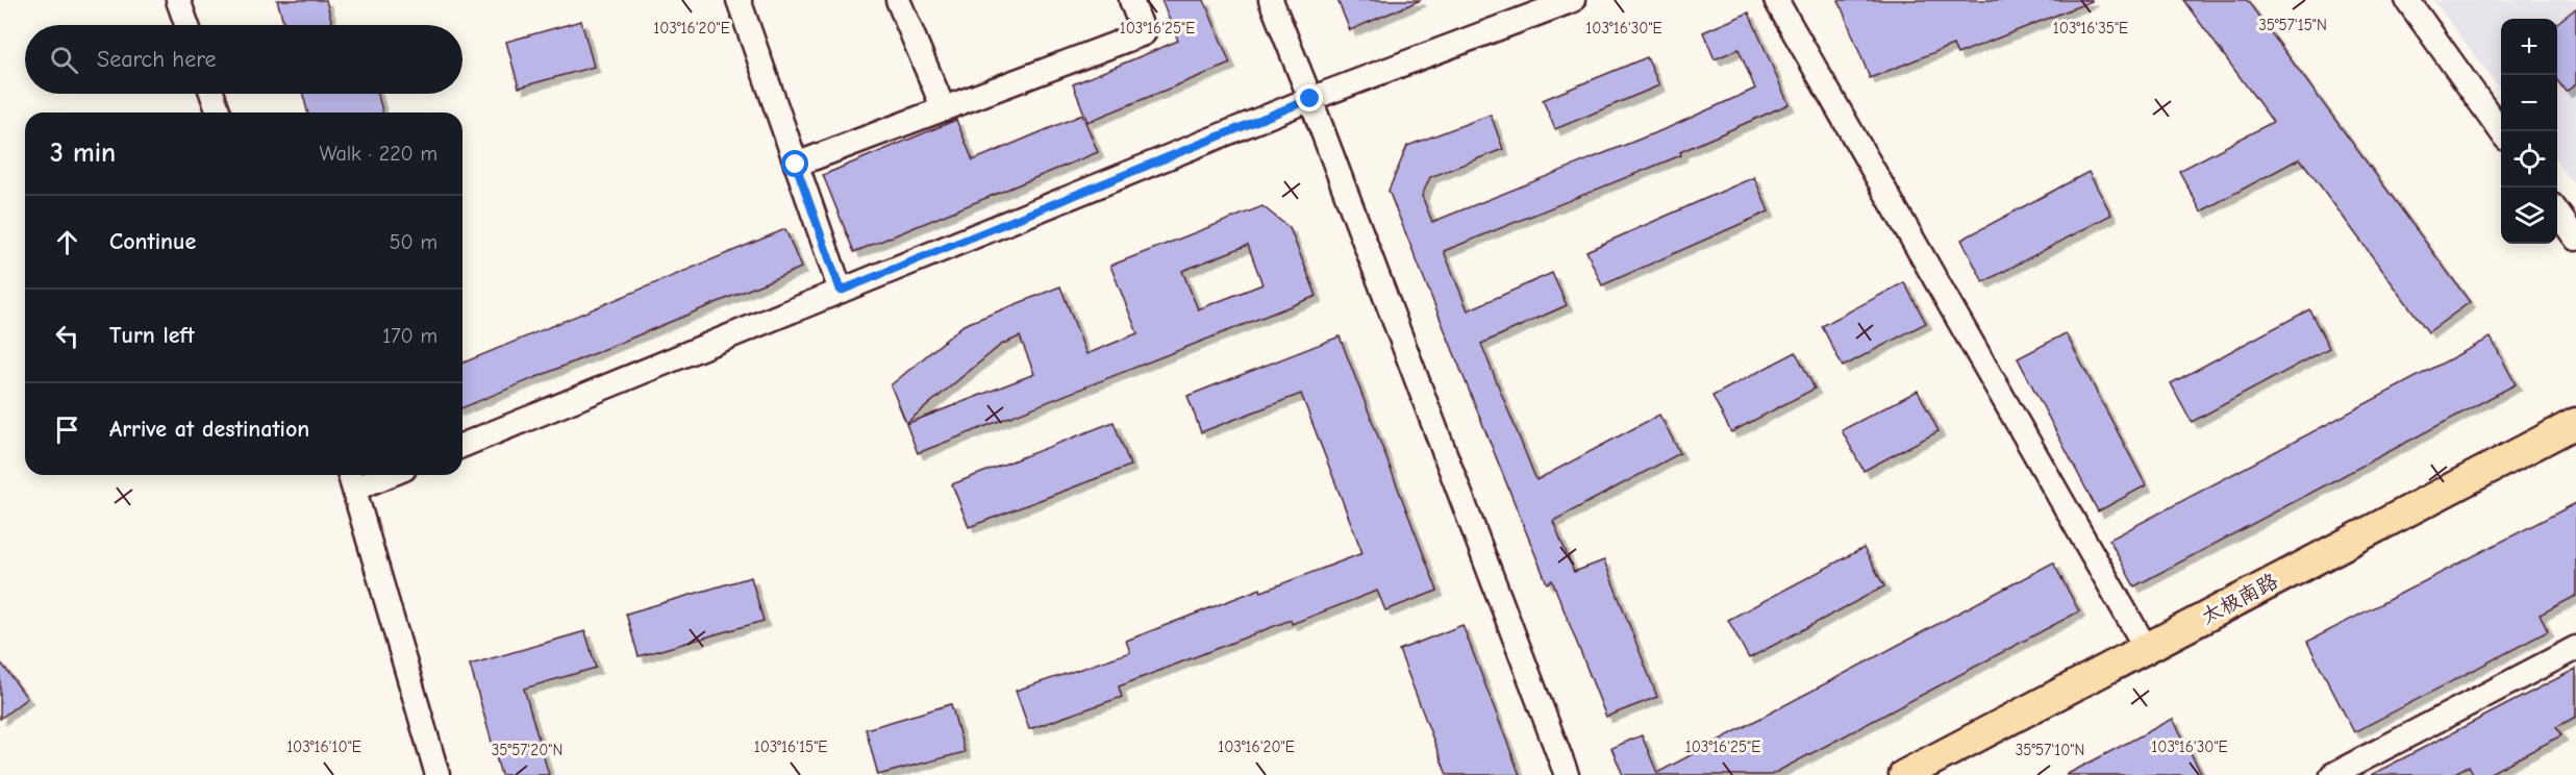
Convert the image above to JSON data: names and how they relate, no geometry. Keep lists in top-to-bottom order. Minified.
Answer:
{"streets":{"main road":["太极南路"]},"page":{"map_buttons":["+","−"],"search":"Search here","heading":["3 min","Walk · 220 m"],"list":[["Continue","50 m"],["Turn left","170 m"],"Arrive at destination"]},"coordinates":["35°57'15\"N","103°16'20\"E","103°16'25\"E","103°16'30\"E","103°16'35\"E","103°16'10\"E","103°16'15\"E","35°57'20\"N","35°57'10\"N"]}
